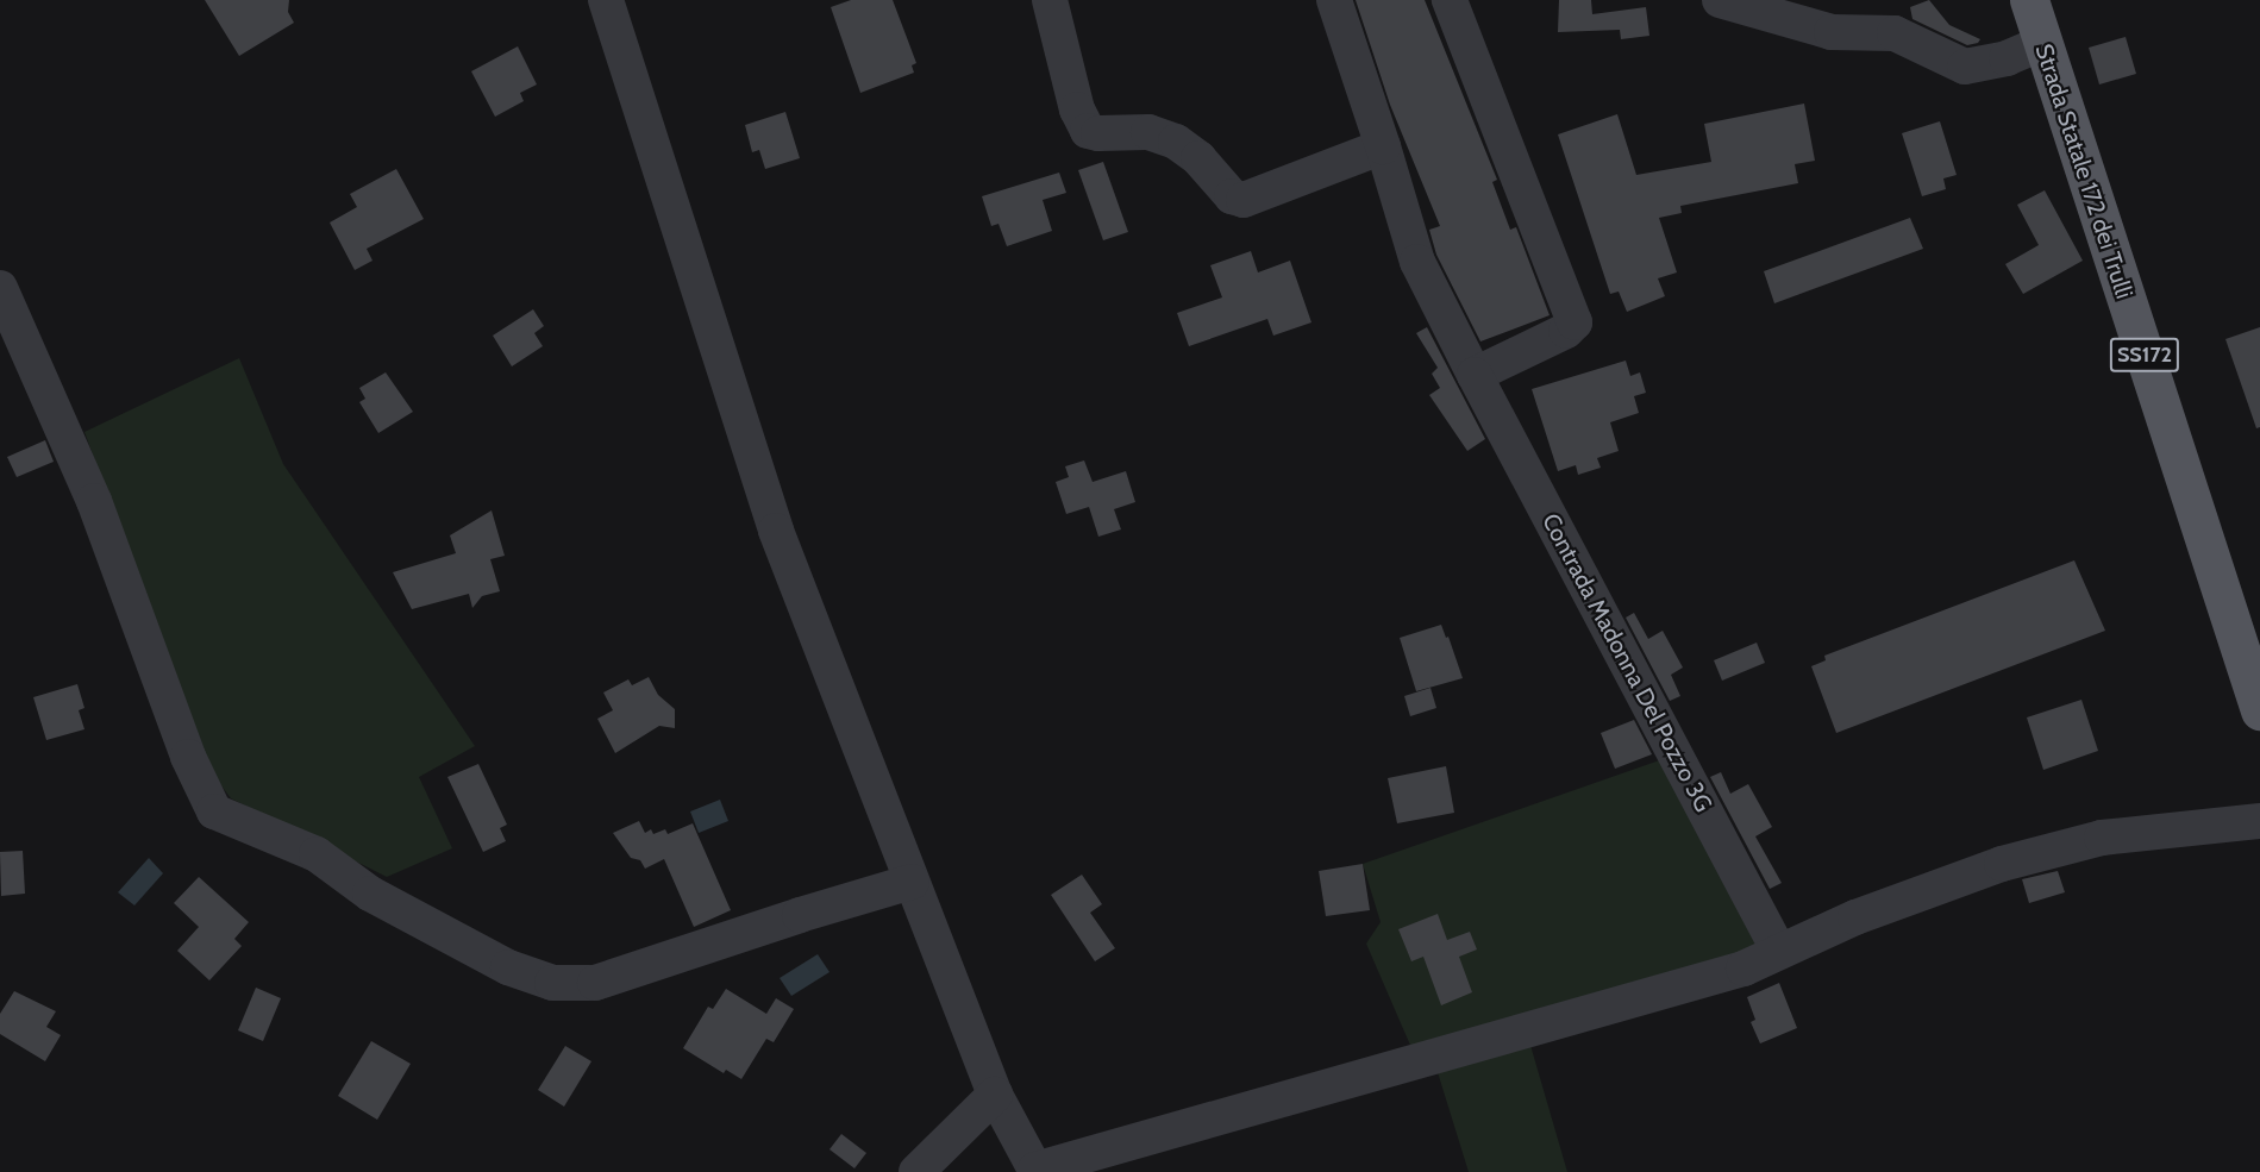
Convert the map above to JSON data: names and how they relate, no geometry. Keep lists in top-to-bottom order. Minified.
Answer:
{"streets":{"main road":["Strada Statale 172 dei Trulli","SS172"],"street":["Contrada Madonna Del Pozzo 3G"]}}
